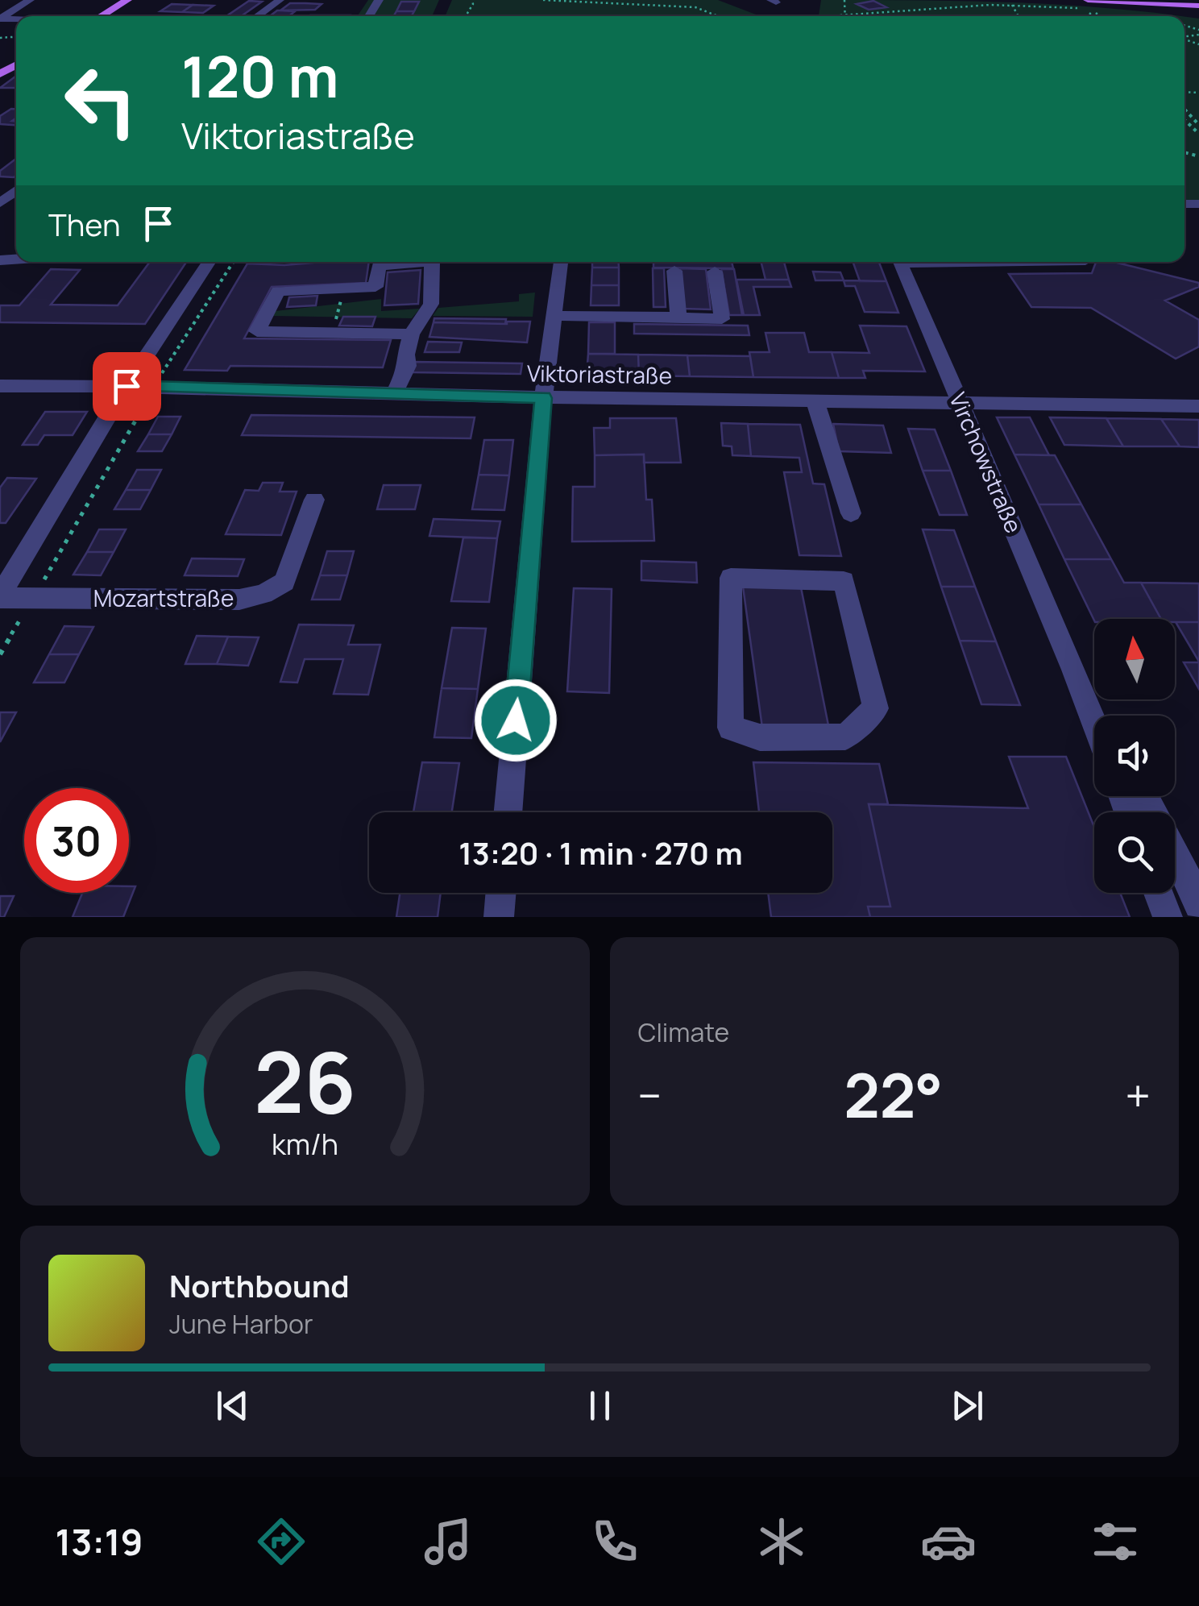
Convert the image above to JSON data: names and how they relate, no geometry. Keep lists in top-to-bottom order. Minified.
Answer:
{"streets":{"street":["Viktoriastraße","Virchowstraße","Mozartstraße"]},"crossings":[["Viktoriastraße","Virchowstraße"],["Viktoriastraße","Mozartstraße"]],"north":"top","page":{"turn":["120 m","Viktoriastraße"],"then":"Then","limit":"30","trip":"13:20 · 1 min · 270 m","tile":"Climate","heat":["−","22°","+"],"song":["Northbound","June Harbor"],"tabs":"13:19","gauge":["26","km/h"]}}
